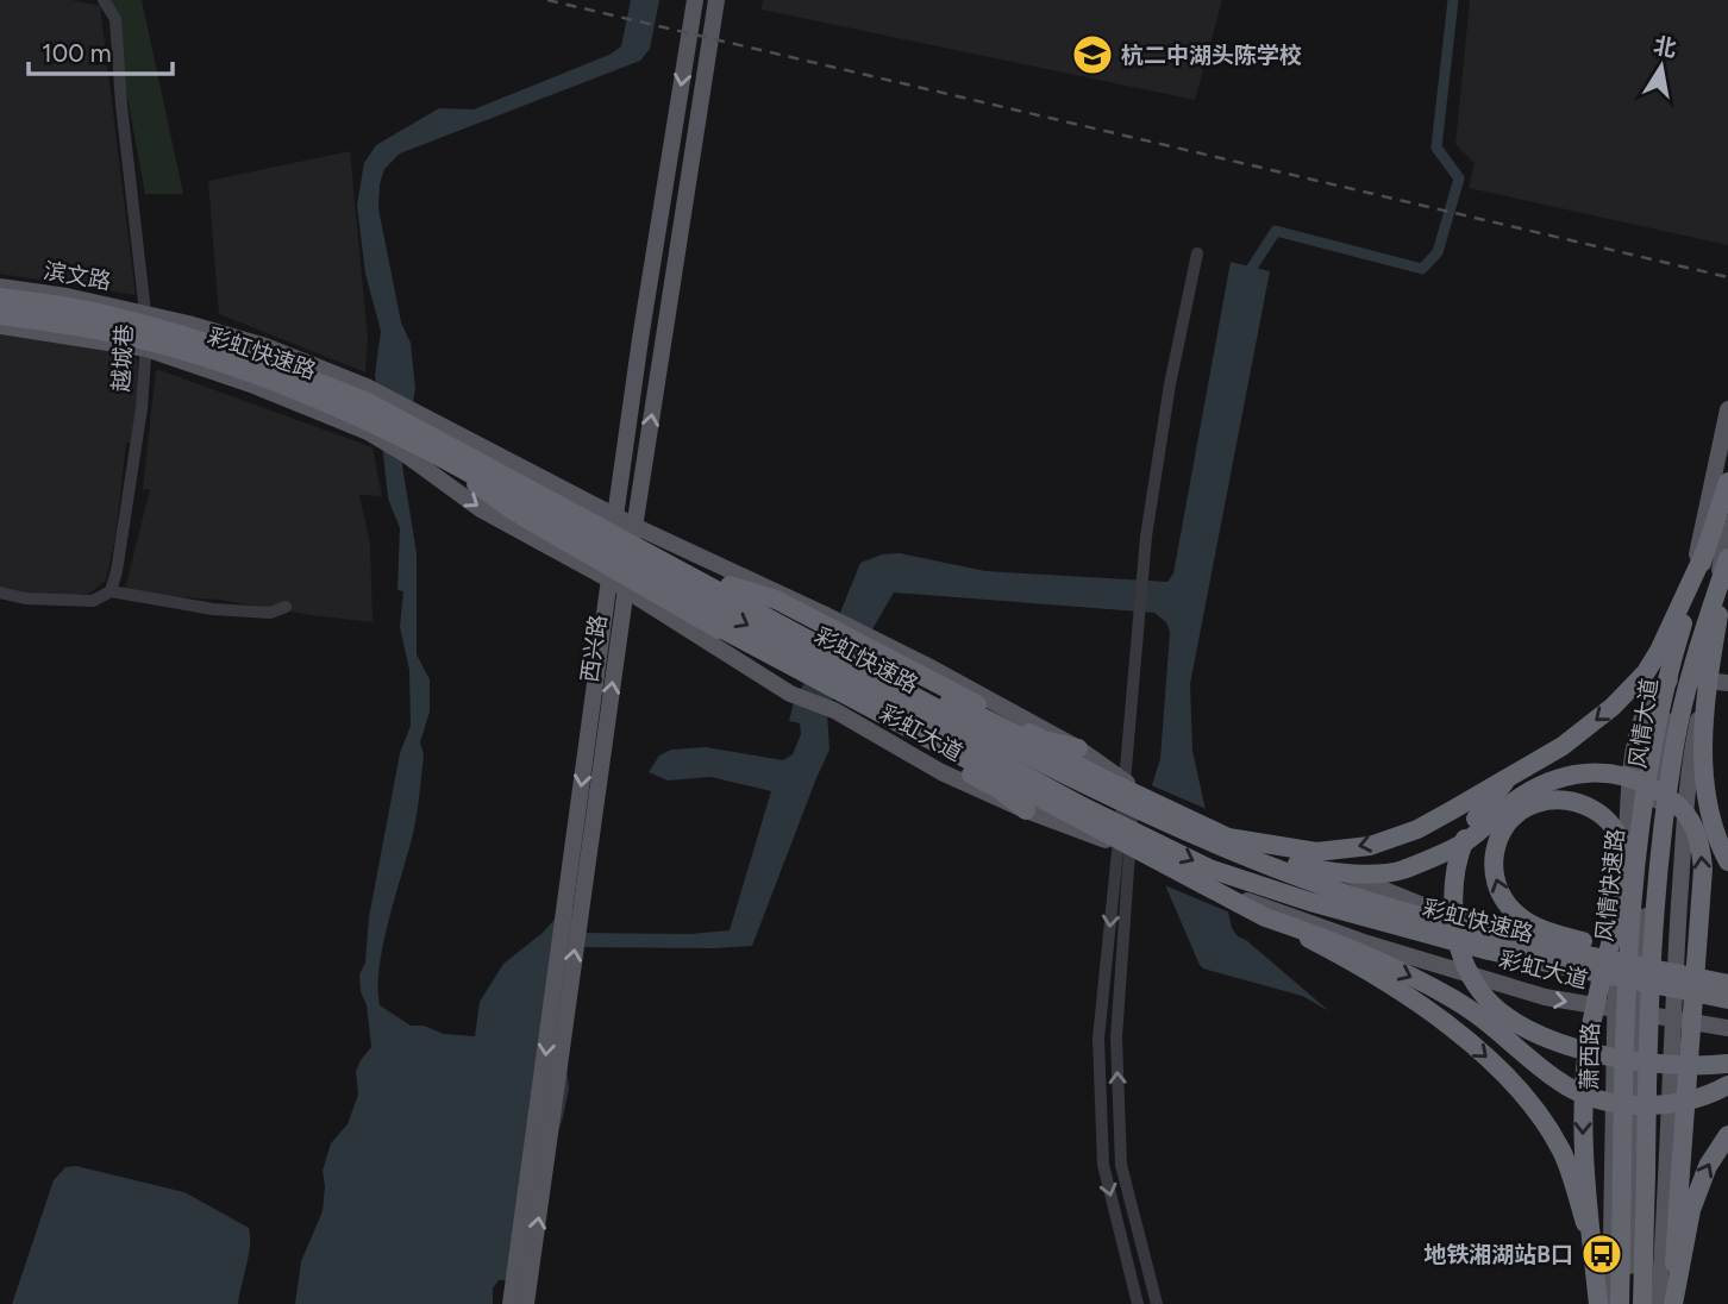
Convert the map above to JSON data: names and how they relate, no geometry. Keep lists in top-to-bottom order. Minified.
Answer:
{"streets":{"highway":["彩虹快速路","风情快速路"],"main road":["滨文路","西兴路","风情大道","彩虹大道","萧西路"],"street":["越城巷"]},"crossings":[["滨文路","越城巷"],["滨文路","彩虹大道"],["越城巷","彩虹大道"],["西兴路","彩虹大道"],["风情大道","彩虹大道"],["风情大道","萧西路"],["彩虹大道","萧西路"]],"places":{"school or university":["杭二中湖头陈学校"],"bus stop":["地铁湘湖站B口"]},"scale_bar":"100 m","north":"top"}
